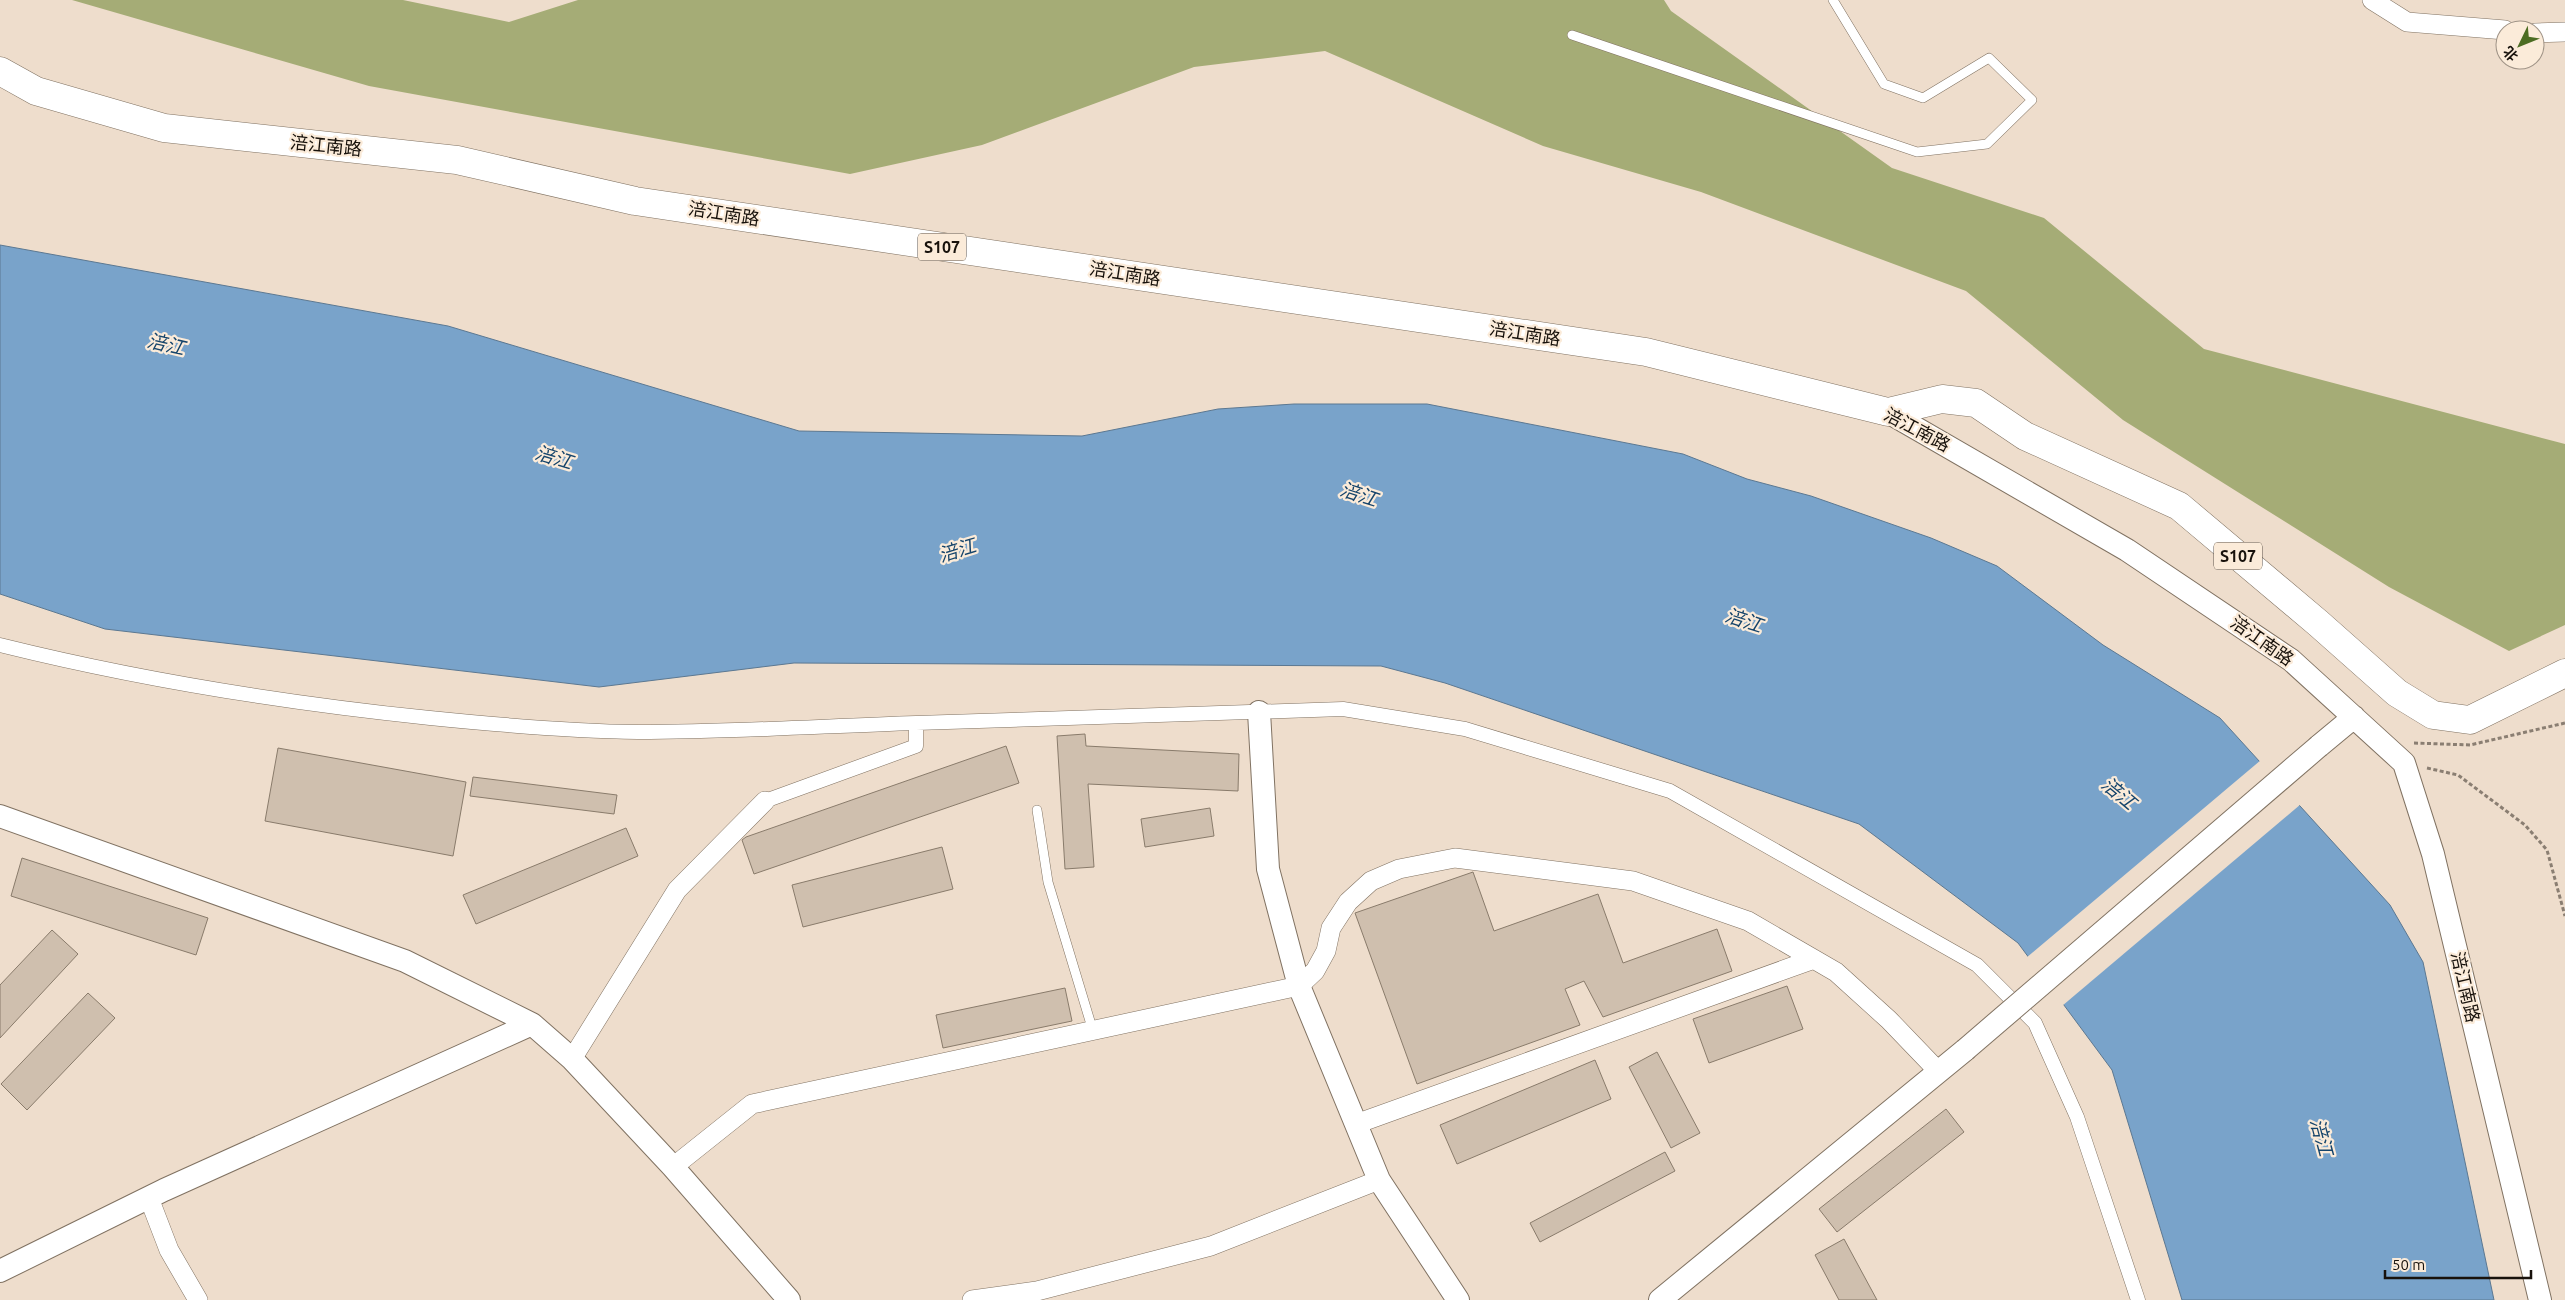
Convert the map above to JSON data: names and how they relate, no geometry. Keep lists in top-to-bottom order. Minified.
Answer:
{"streets":{"main road":["涪江南路","S107"]},"crossings":[["涪江南路","S107"]],"water":["涪江"],"scale_bar":"50 m","north":"bottom left"}
